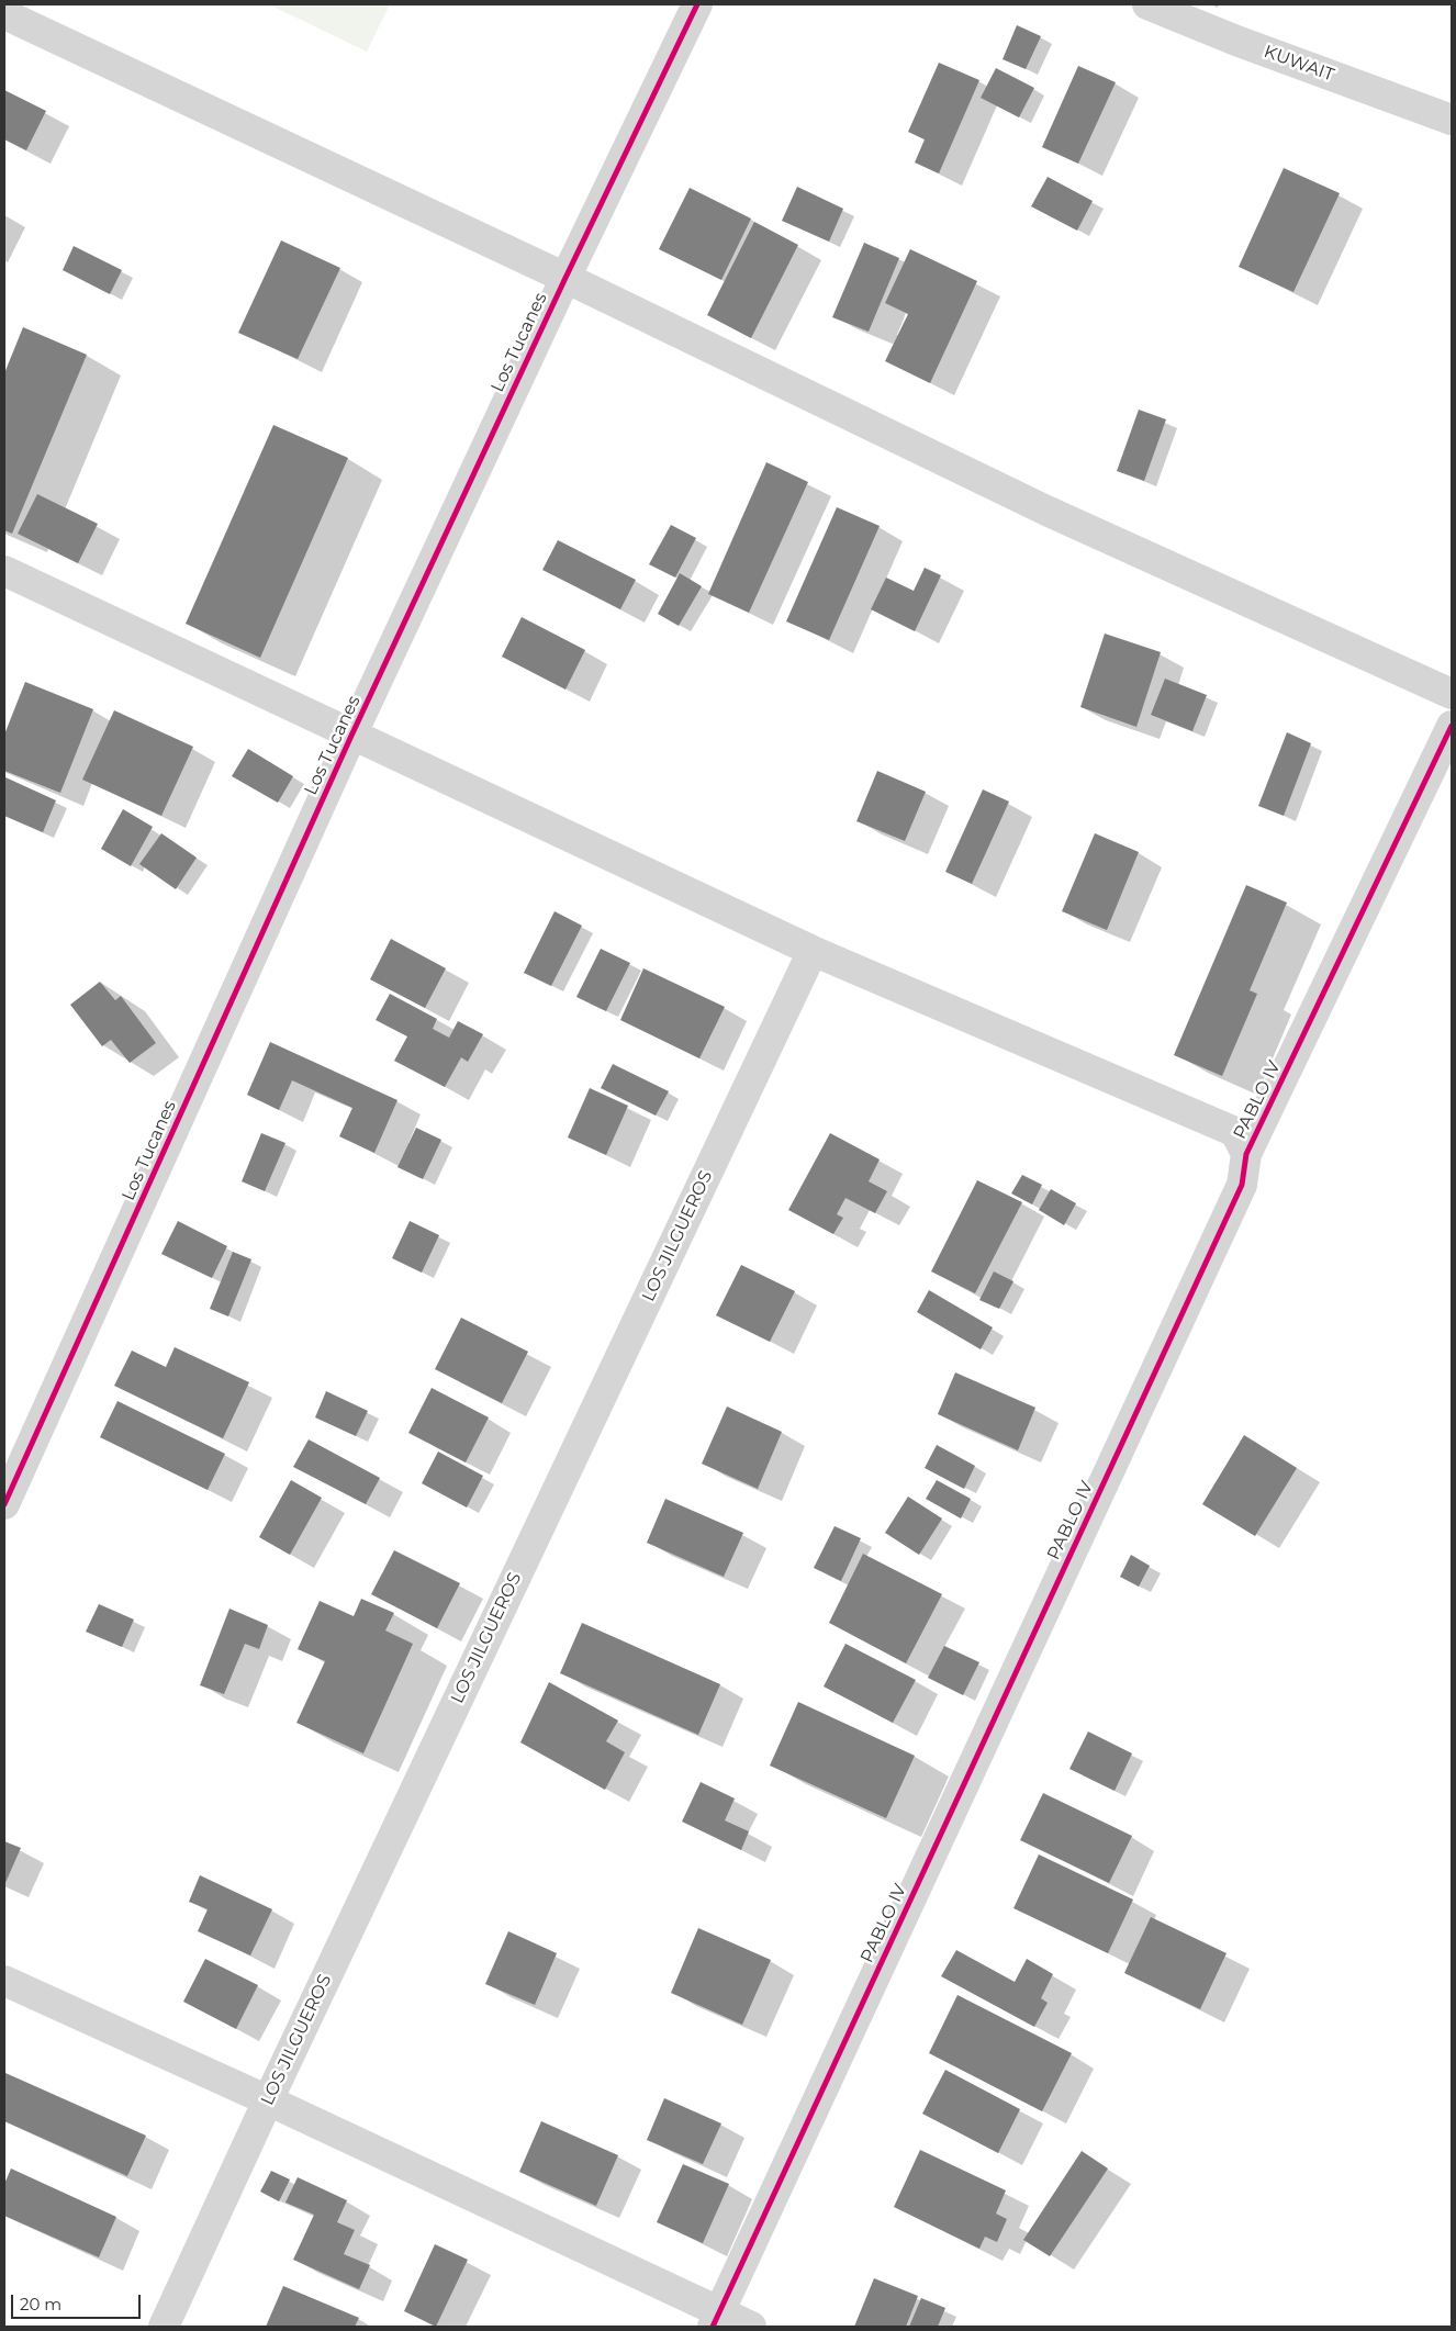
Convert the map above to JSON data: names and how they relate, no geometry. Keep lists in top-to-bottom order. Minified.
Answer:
{"streets":{"street":["KUWAIT","Los Tucanes","PABLO IV","LOS JILGUEROS"]},"scale_bar":"20 m"}
